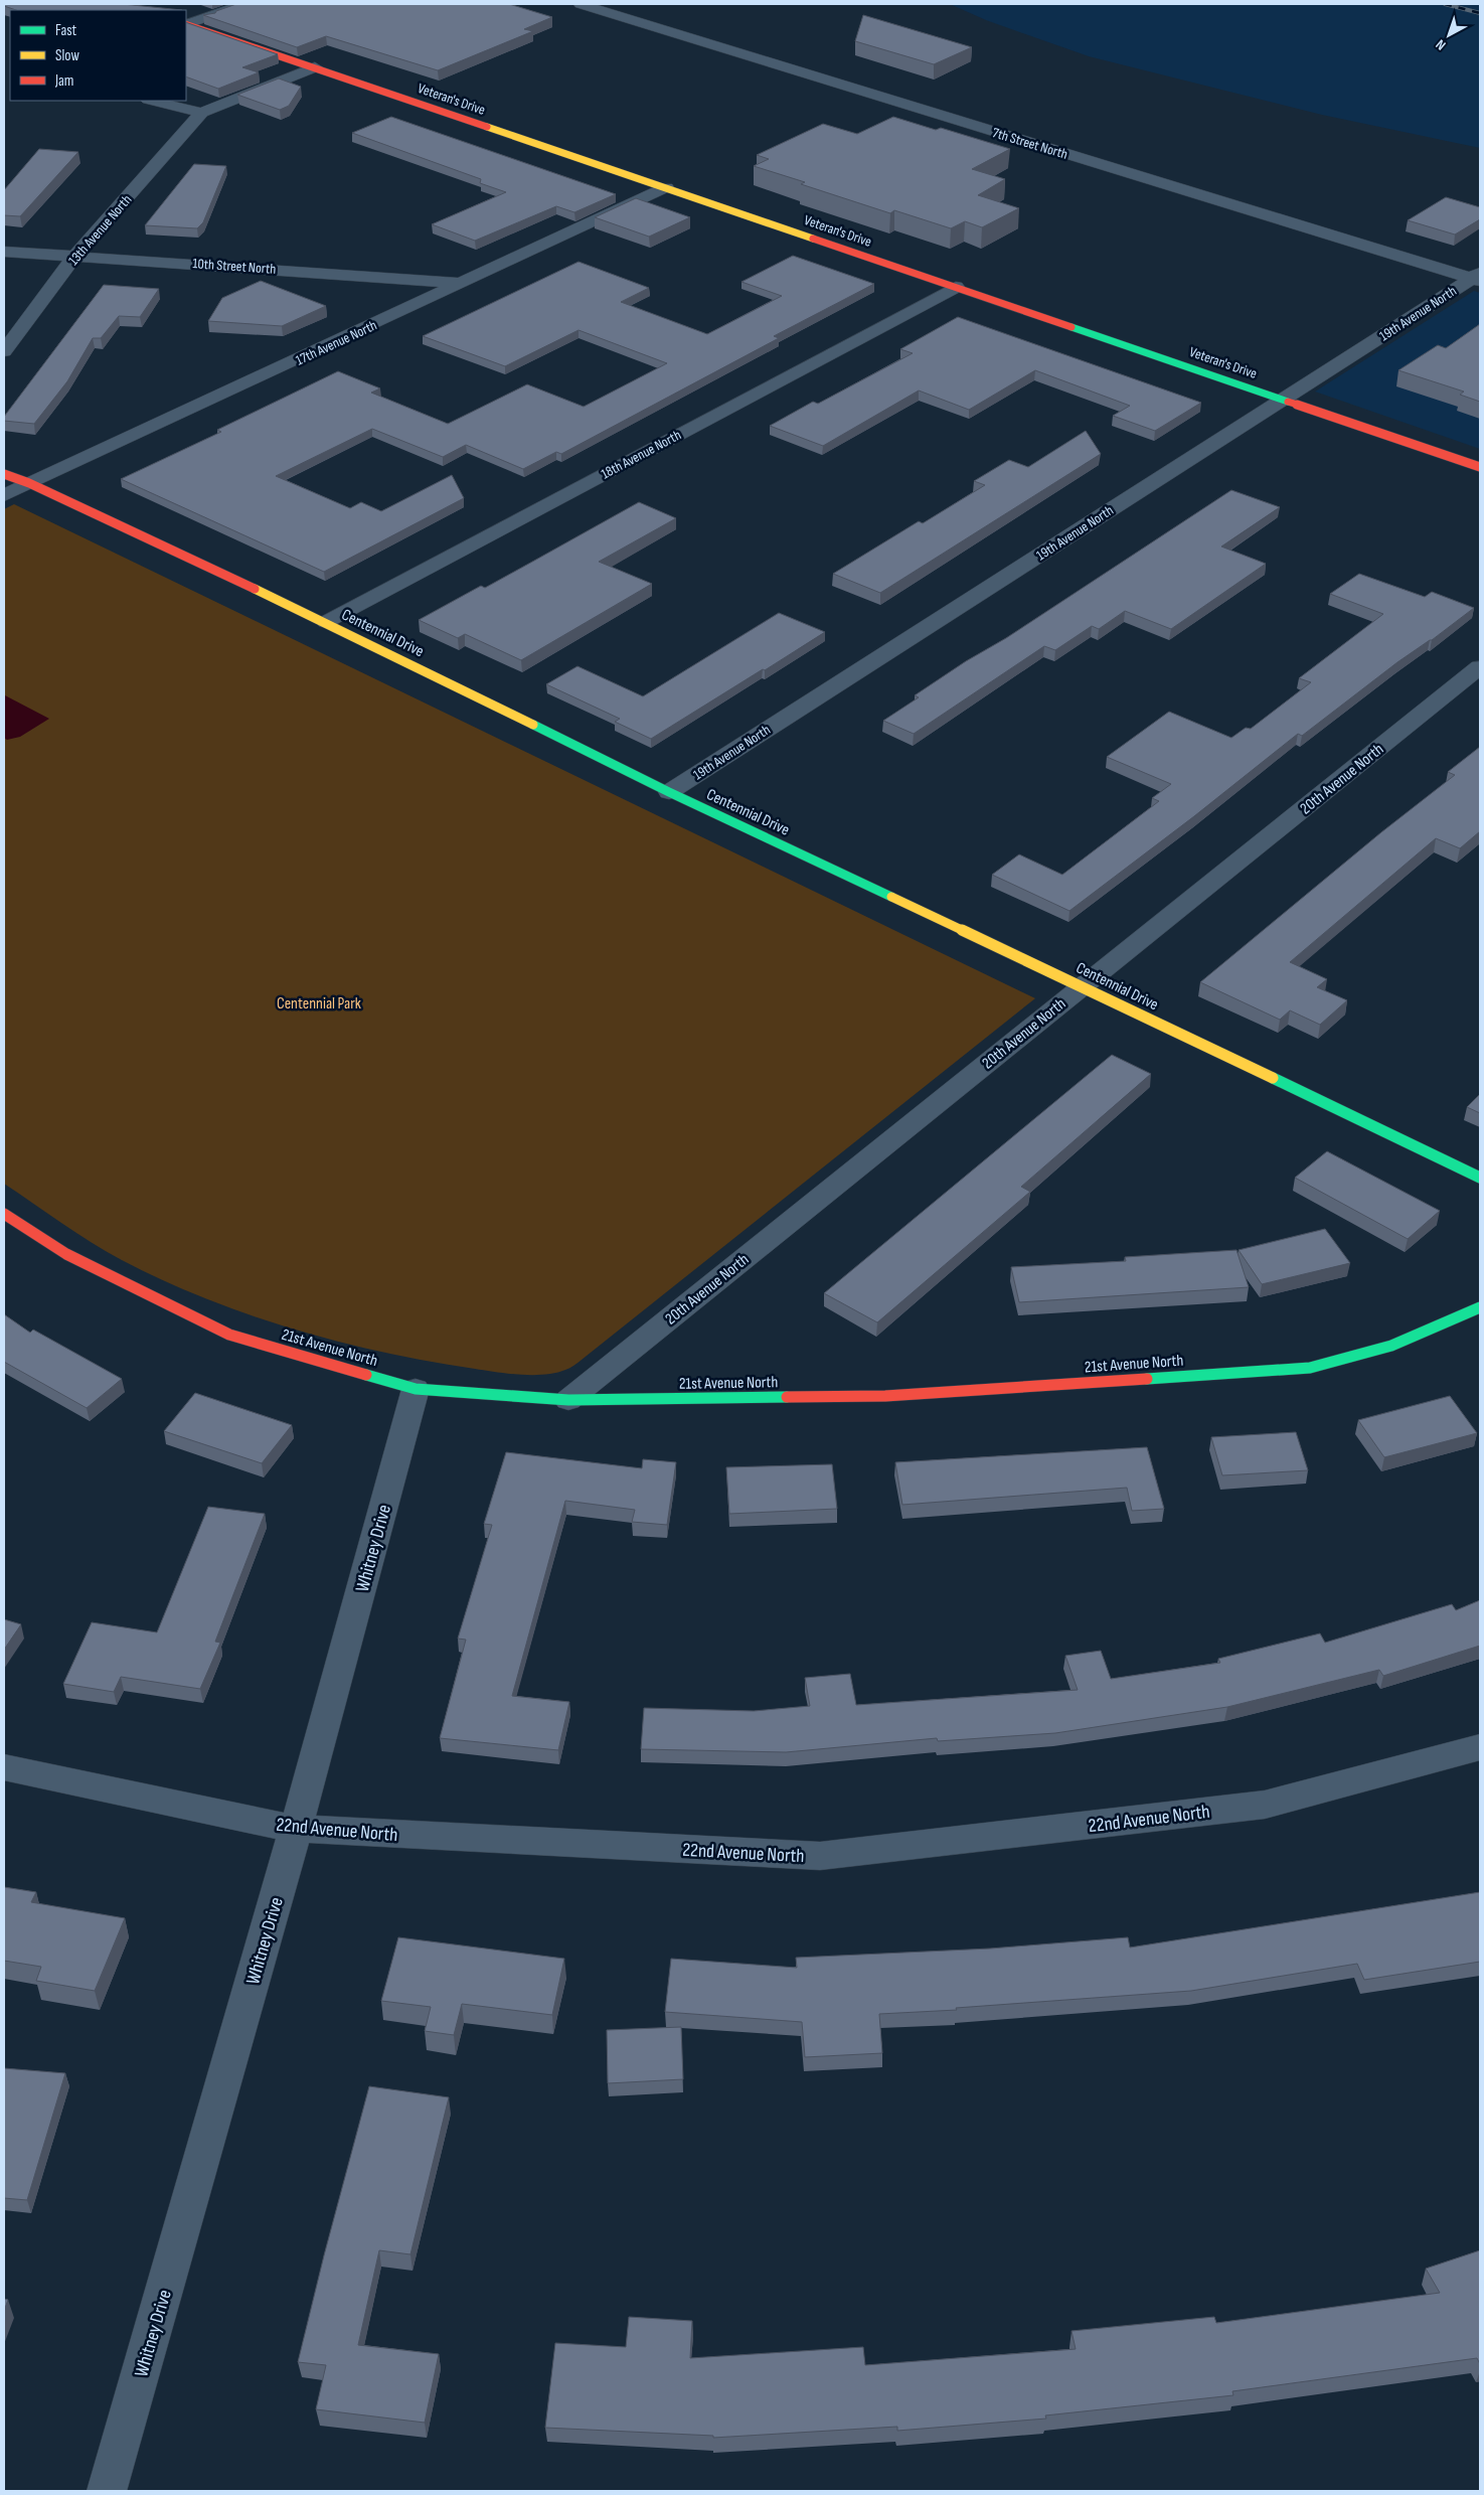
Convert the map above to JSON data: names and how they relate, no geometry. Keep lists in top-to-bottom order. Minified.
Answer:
{"streets":{"street":["Veteran's Drive","7th Street North","13th Avenue North","10th Street North","19th Avenue North","17th Avenue North","18th Avenue North","Centennial Drive","20th Avenue North","21st Avenue North","Whitney Drive","22nd Avenue North"]},"crossings":[["Veteran's Drive","19th Avenue North"],["Veteran's Drive","17th Avenue North"],["Veteran's Drive","18th Avenue North"],["7th Street North","19th Avenue North"],["13th Avenue North","10th Street North"],["10th Street North","17th Avenue North"],["19th Avenue North","Centennial Drive"],["17th Avenue North","Centennial Drive"],["18th Avenue North","Centennial Drive"],["Centennial Drive","20th Avenue North"],["20th Avenue North","21st Avenue North"],["21st Avenue North","Whitney Drive"],["Whitney Drive","22nd Avenue North"]],"parks":["Centennial Park"],"legend":["Fast","Slow","Jam"],"north":"bottom left"}
